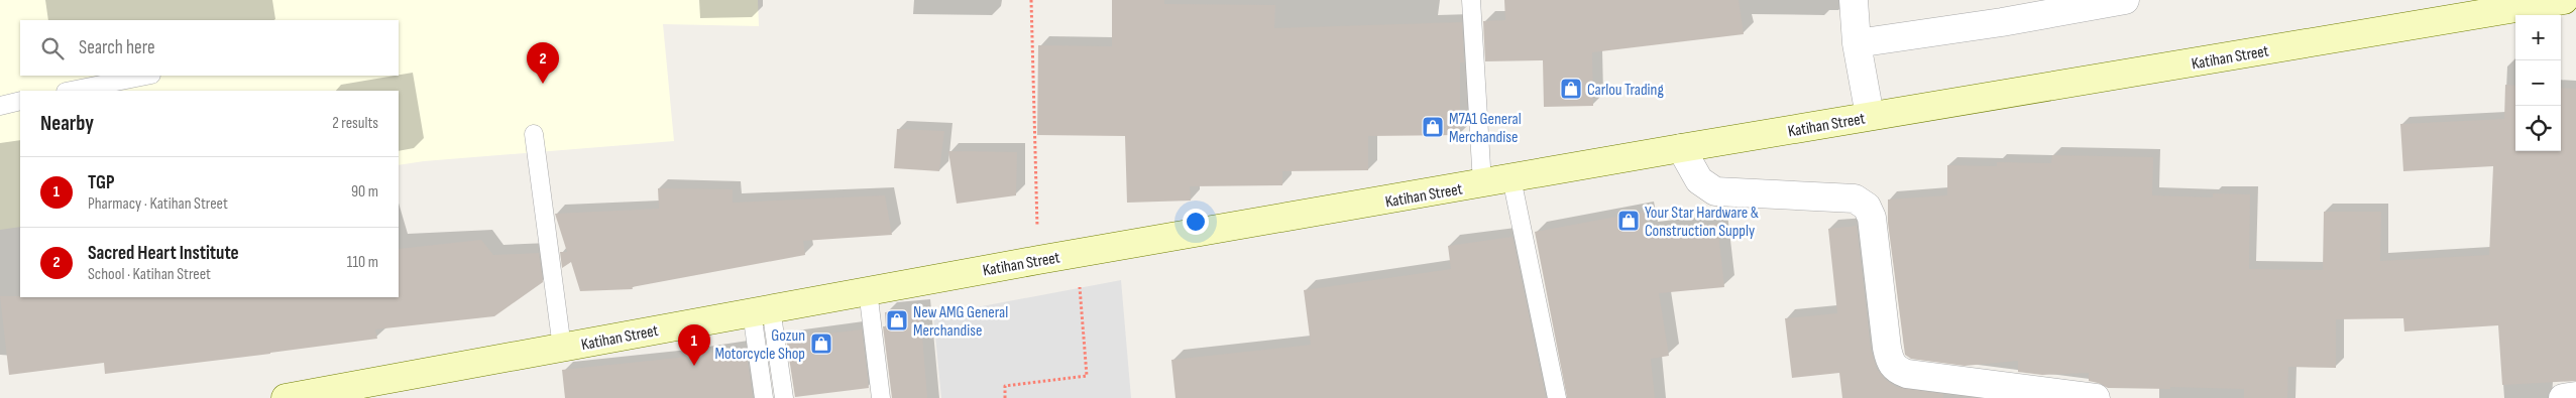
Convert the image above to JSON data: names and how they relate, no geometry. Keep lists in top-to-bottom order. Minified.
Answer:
{"streets":{"street":["Katihan Street"]},"places":{"shop":["Carlou Trading","M7A1 General Merchandise","Your Star Hardware & Construction Supply","New AMG General Merchandise","Gozun Motorcycle Shop"]},"page":{"map_buttons":["+","−"],"search":"Search here","pins":["2","1"],"heading":["Nearby","2 results"],"list":[{"mark":"1","name":"TGP","note":"Pharmacy · Katihan Street","value":"90 m"},{"mark":"2","name":"Sacred Heart Institute","note":"School · Katihan Street","value":"110 m"}]}}
